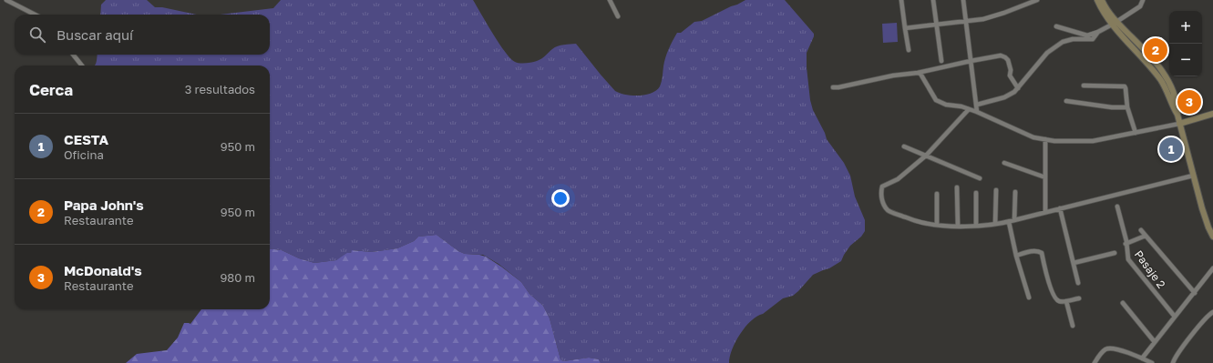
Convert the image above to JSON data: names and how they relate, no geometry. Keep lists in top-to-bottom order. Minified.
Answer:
{"streets":{"street":["Pasaje 2"]},"page":{"map_buttons":["+","−"],"search":"Buscar aquí","pins":["2","3","1"],"heading":["Cerca","3 resultados"],"list":[{"mark":"1","name":"CESTA","note":"Oficina","value":"950 m"},{"mark":"2","name":"Papa John's","note":"Restaurante","value":"950 m"},{"mark":"3","name":"McDonald's","note":"Restaurante","value":"980 m"}]}}
